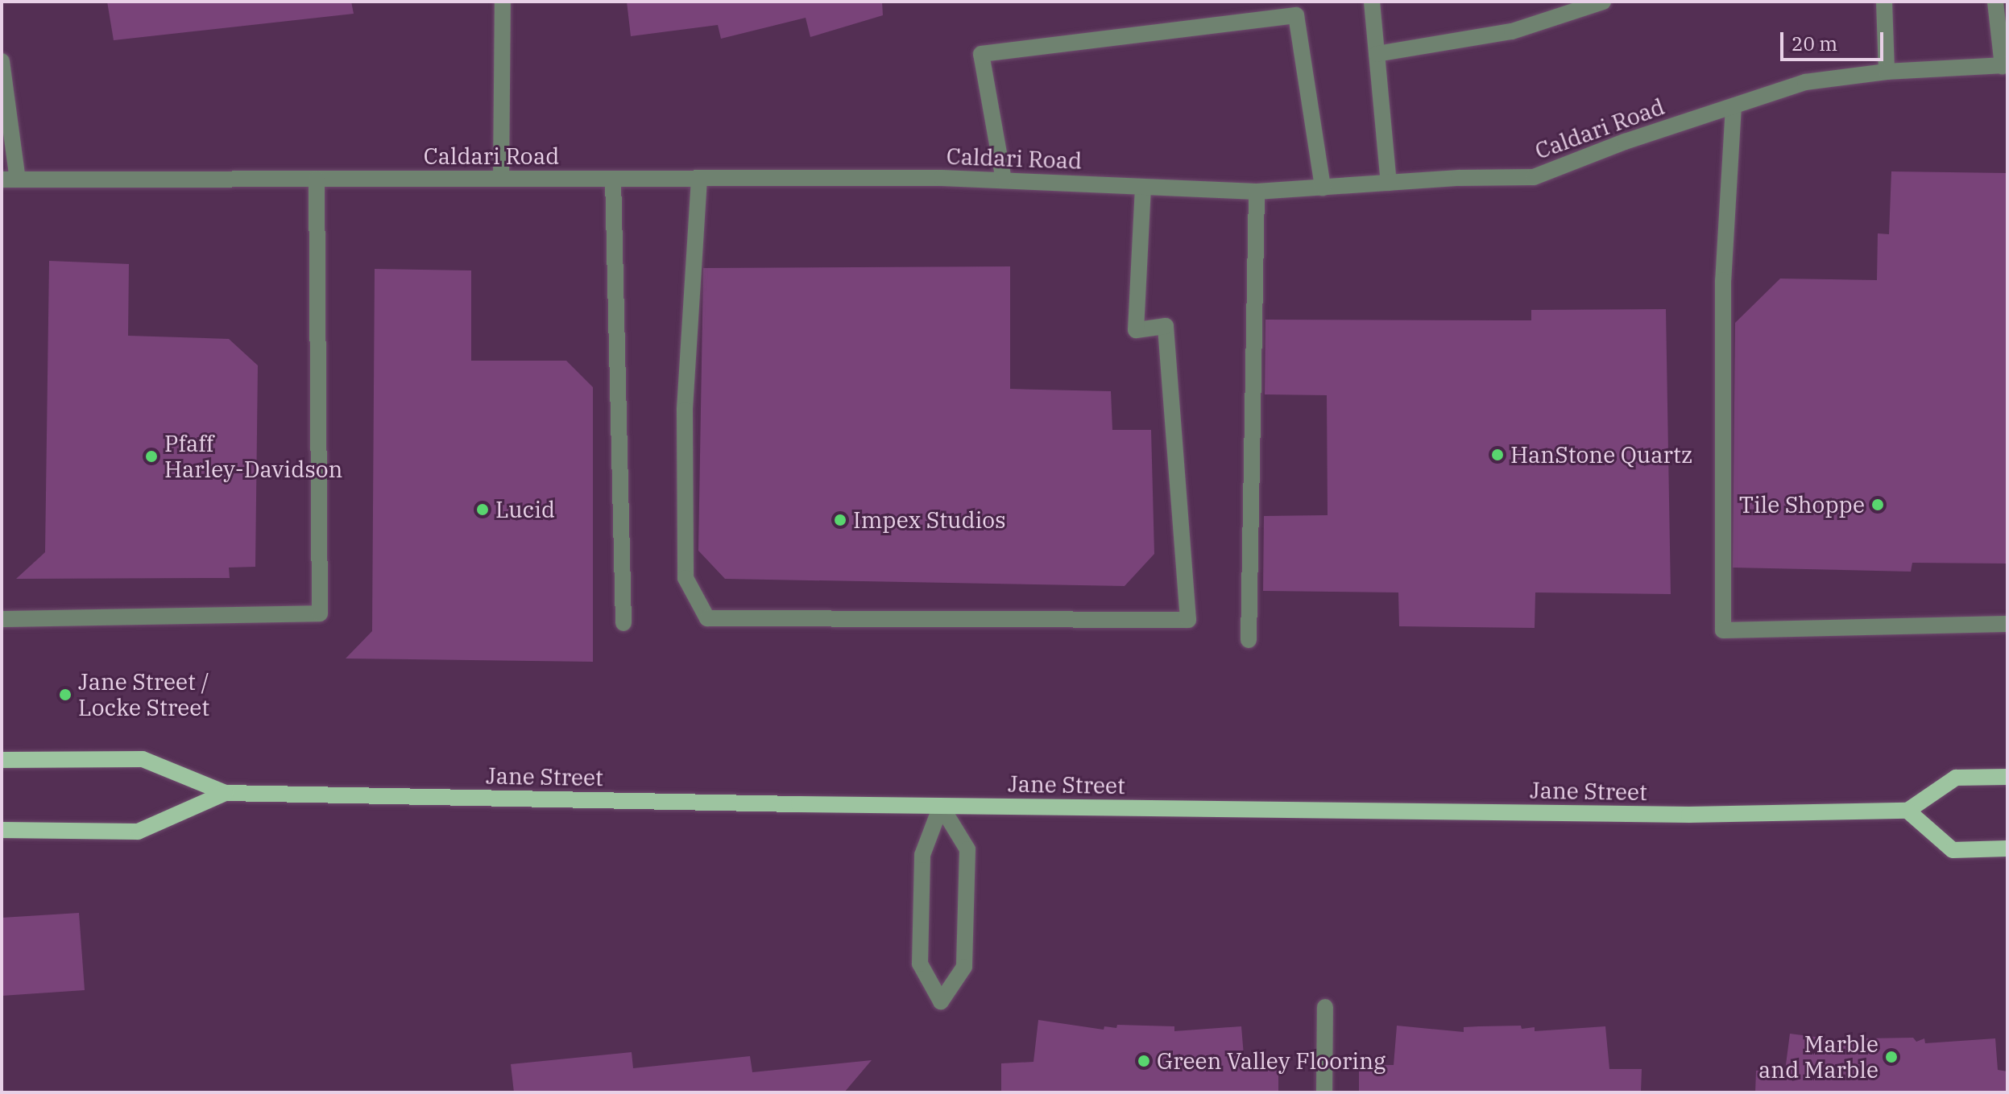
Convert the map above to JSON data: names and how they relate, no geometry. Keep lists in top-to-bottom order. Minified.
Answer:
{"streets":{"main road":["Jane Street"],"street":["Caldari Road"]},"places":["HanStone Quartz","Pfaff Harley-Davidson","Tile Shoppe","Lucid","Impex Studios","Jane Street / Locke Street","Marble and Marble","Green Valley Flooring"],"scale_bar":"20 m"}
